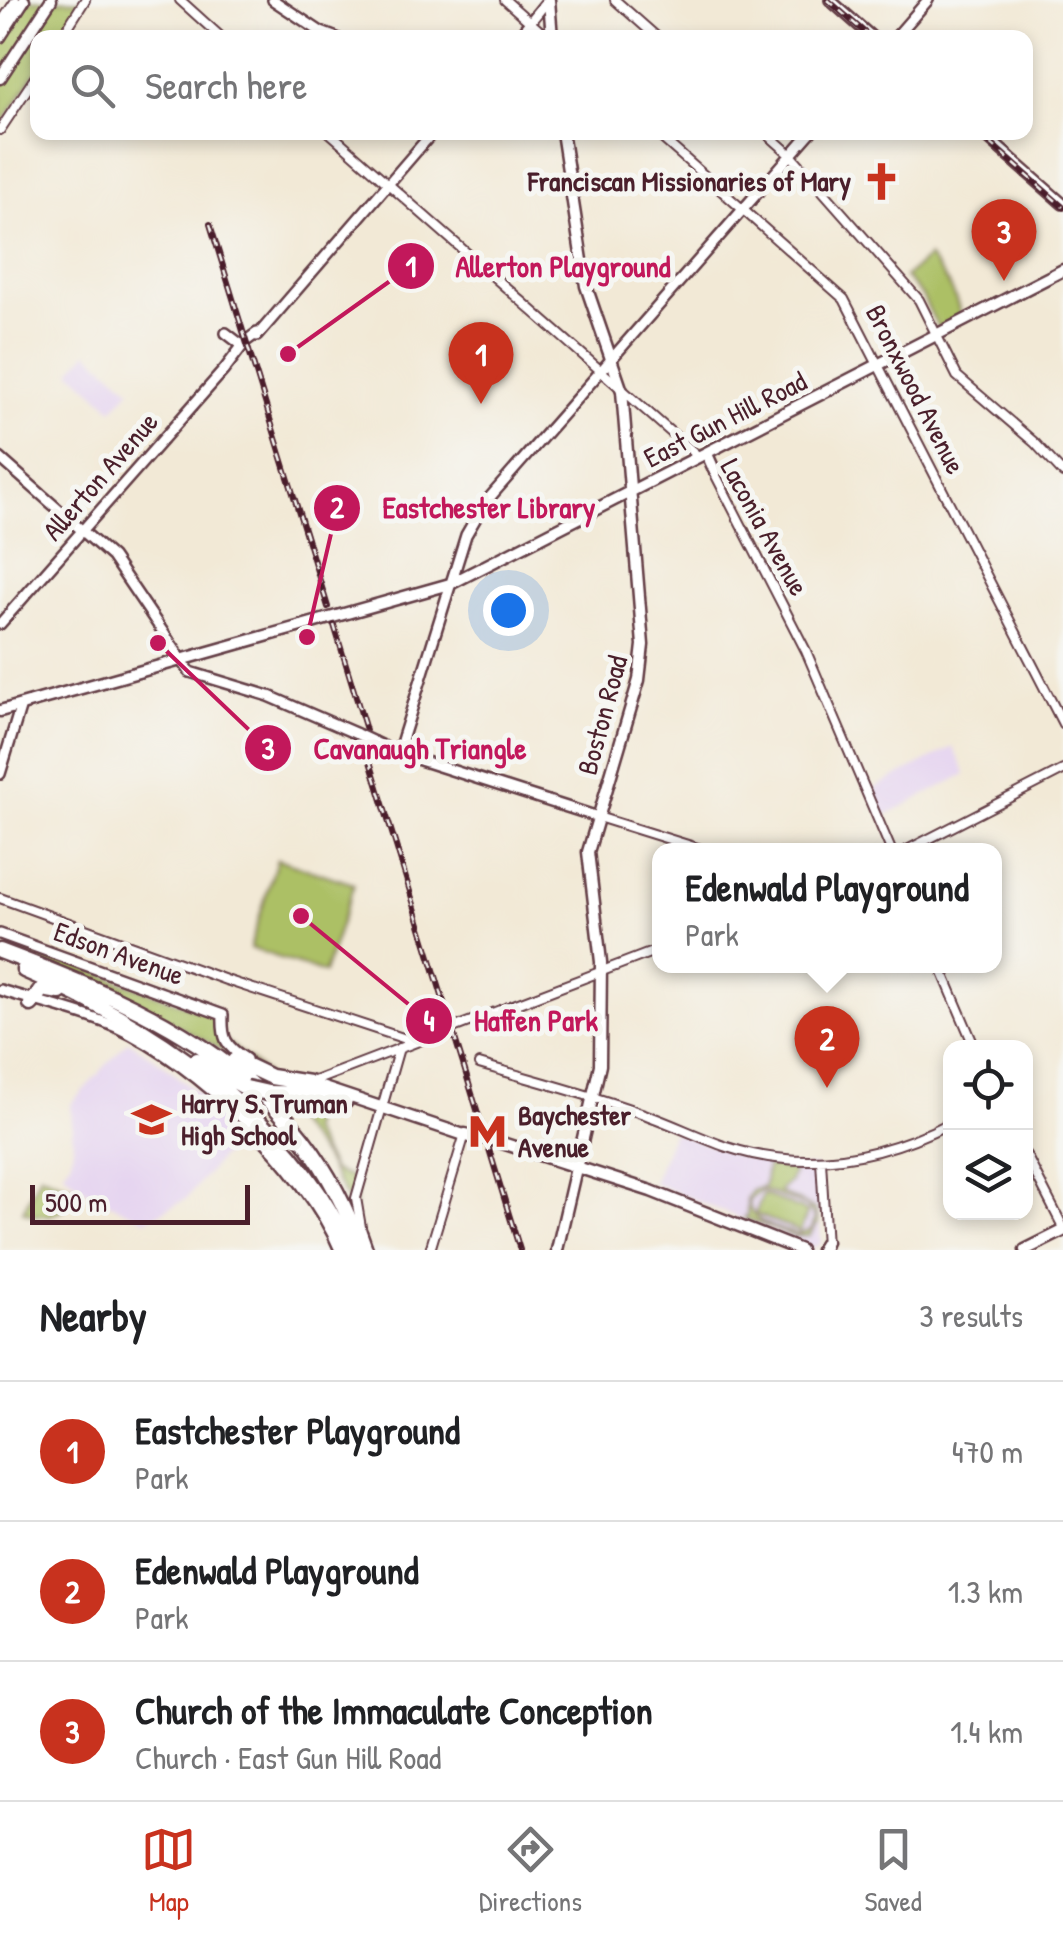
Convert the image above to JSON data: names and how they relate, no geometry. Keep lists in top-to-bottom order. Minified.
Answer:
{"streets":{"main road":["East Gun Hill Road","Allerton Avenue","Boston Road","Edson Avenue"],"street":["Bronxwood Avenue","Laconia Avenue"]},"crossings":[["Bronxwood Avenue","East Gun Hill Road"],["East Gun Hill Road","Laconia Avenue"],["East Gun Hill Road","Boston Road"],["Allerton Avenue","Laconia Avenue"],["Laconia Avenue","Boston Road"]],"places":{"church":["Franciscan Missionaries of Mary"],"other":["Allerton Playground","Eastchester Library","Cavanaugh Triangle","Haffen Park"],"school or university":["Harry S. Truman High School"],"metro station":["Baychester Avenue"]},"scale_bar":"500 m","page":{"search":"Search here","pins":["3","1","2"],"popup":["Edenwald Playground","Park"],"scale":"500 m","heading":["Nearby","3 results"],"list":[{"mark":"1","name":"Eastchester Playground","note":"Park","value":"470 m"},{"mark":"2","name":"Edenwald Playground","note":"Park","value":"1.3 km"},{"mark":"3","name":"Church of the Immaculate Conception","note":"Church · East Gun Hill Road","value":"1.4 km"}],"nav":["Map","Directions","Saved"]}}
